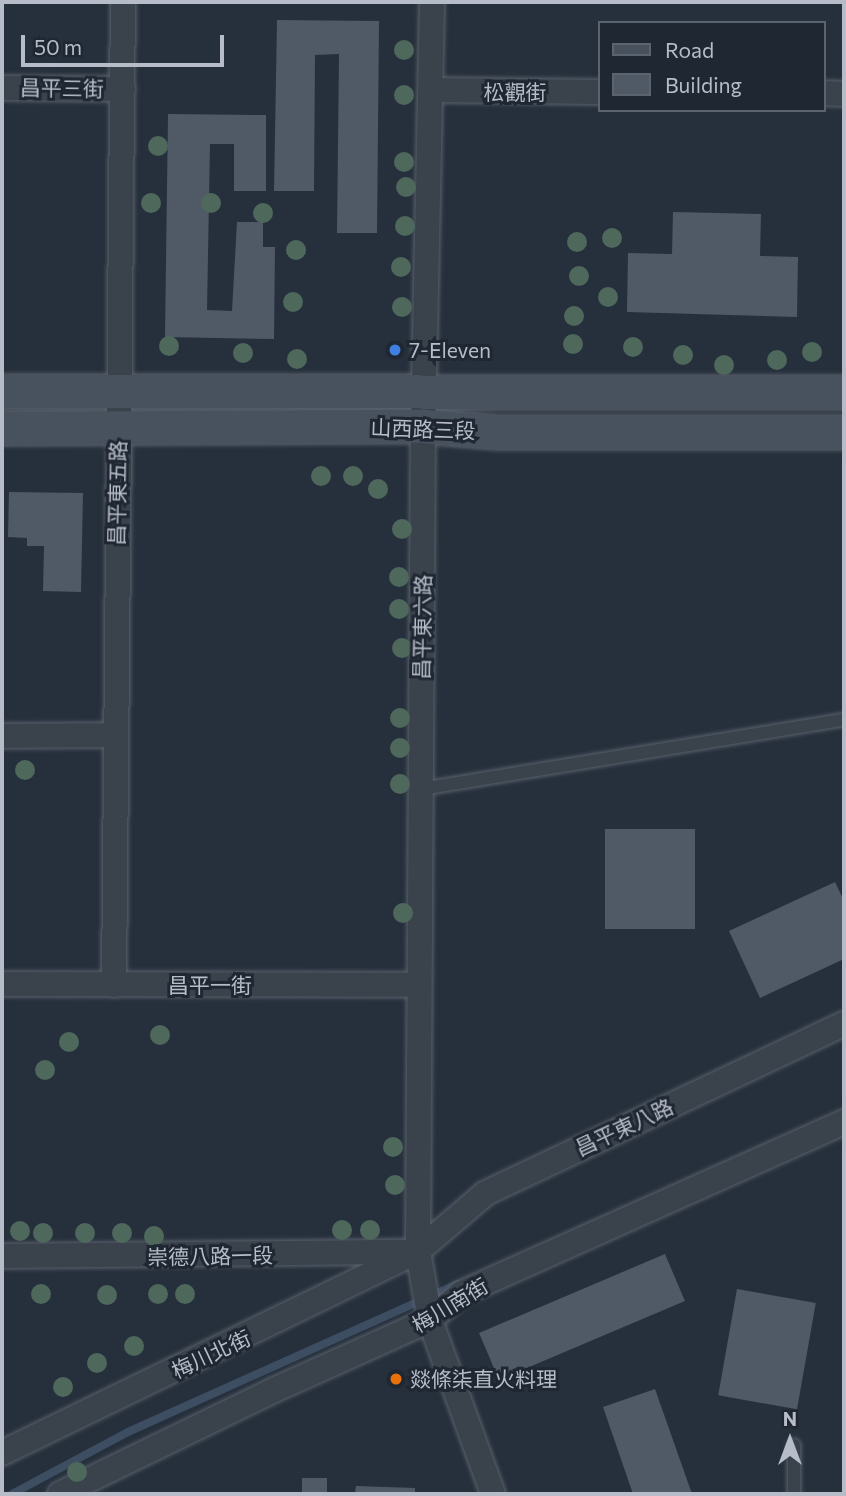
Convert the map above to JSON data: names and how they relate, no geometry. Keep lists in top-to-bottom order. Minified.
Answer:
{"streets":{"street":["昌平三街","松觀街","山西路三段","昌平東五路","昌平東六路","昌平一街","昌平東八路","崇德八路一段","梅川南街","梅川北街"]},"crossings":[["昌平三街","昌平東五路"],["松觀街","昌平東六路"],["山西路三段","昌平東五路"],["山西路三段","昌平東六路"],["昌平東五路","昌平一街"],["昌平東六路","昌平一街"],["昌平東六路","昌平東八路"],["昌平東六路","崇德八路一段"],["昌平東六路","梅川南街"],["昌平東六路","梅川北街"],["昌平東八路","崇德八路一段"],["昌平東八路","梅川北街"],["崇德八路一段","梅川北街"]],"places":["7-Eleven","燚條柒直火料理"],"legend":["Road","Building"],"scale_bar":"50 m","north":"top"}
